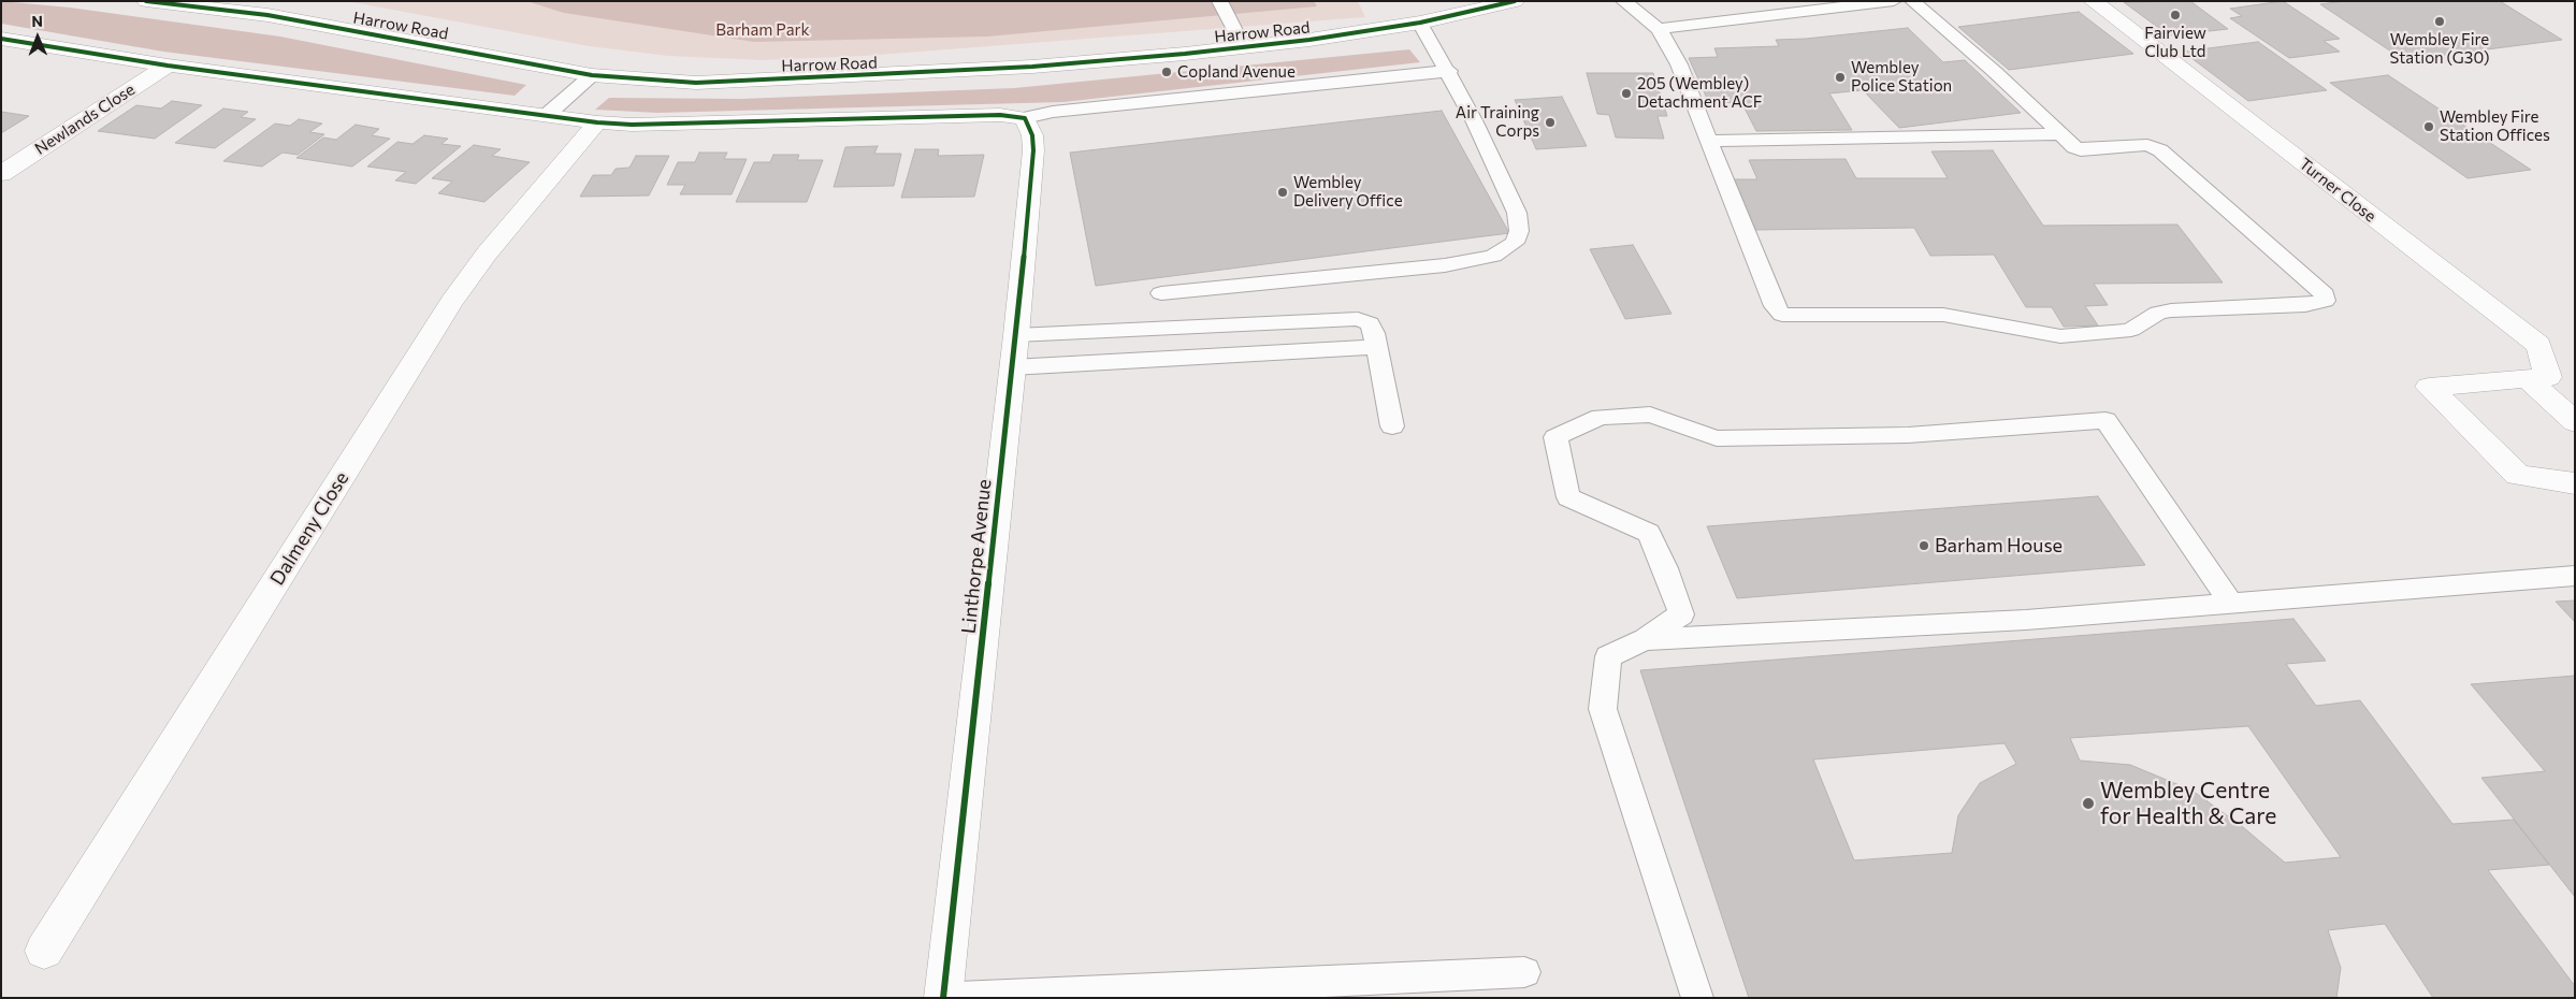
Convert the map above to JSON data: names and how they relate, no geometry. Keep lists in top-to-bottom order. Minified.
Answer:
{"streets":{"street":["Harrow Road","Newlands Close","Turner Close","Dalmeny Close","Linthorpe Avenue"]},"parks":["Barham Park"],"places":["Fairview Club Ltd","Wembley Fire Station (G30)","Copland Avenue","Wembley Police Station","205 (Wembley) Detachment ACF","Air Training Corps","Wembley Fire Station Offices","Wembley Delivery Office","Barham House","Wembley Centre for Health & Care"],"north":"top"}
